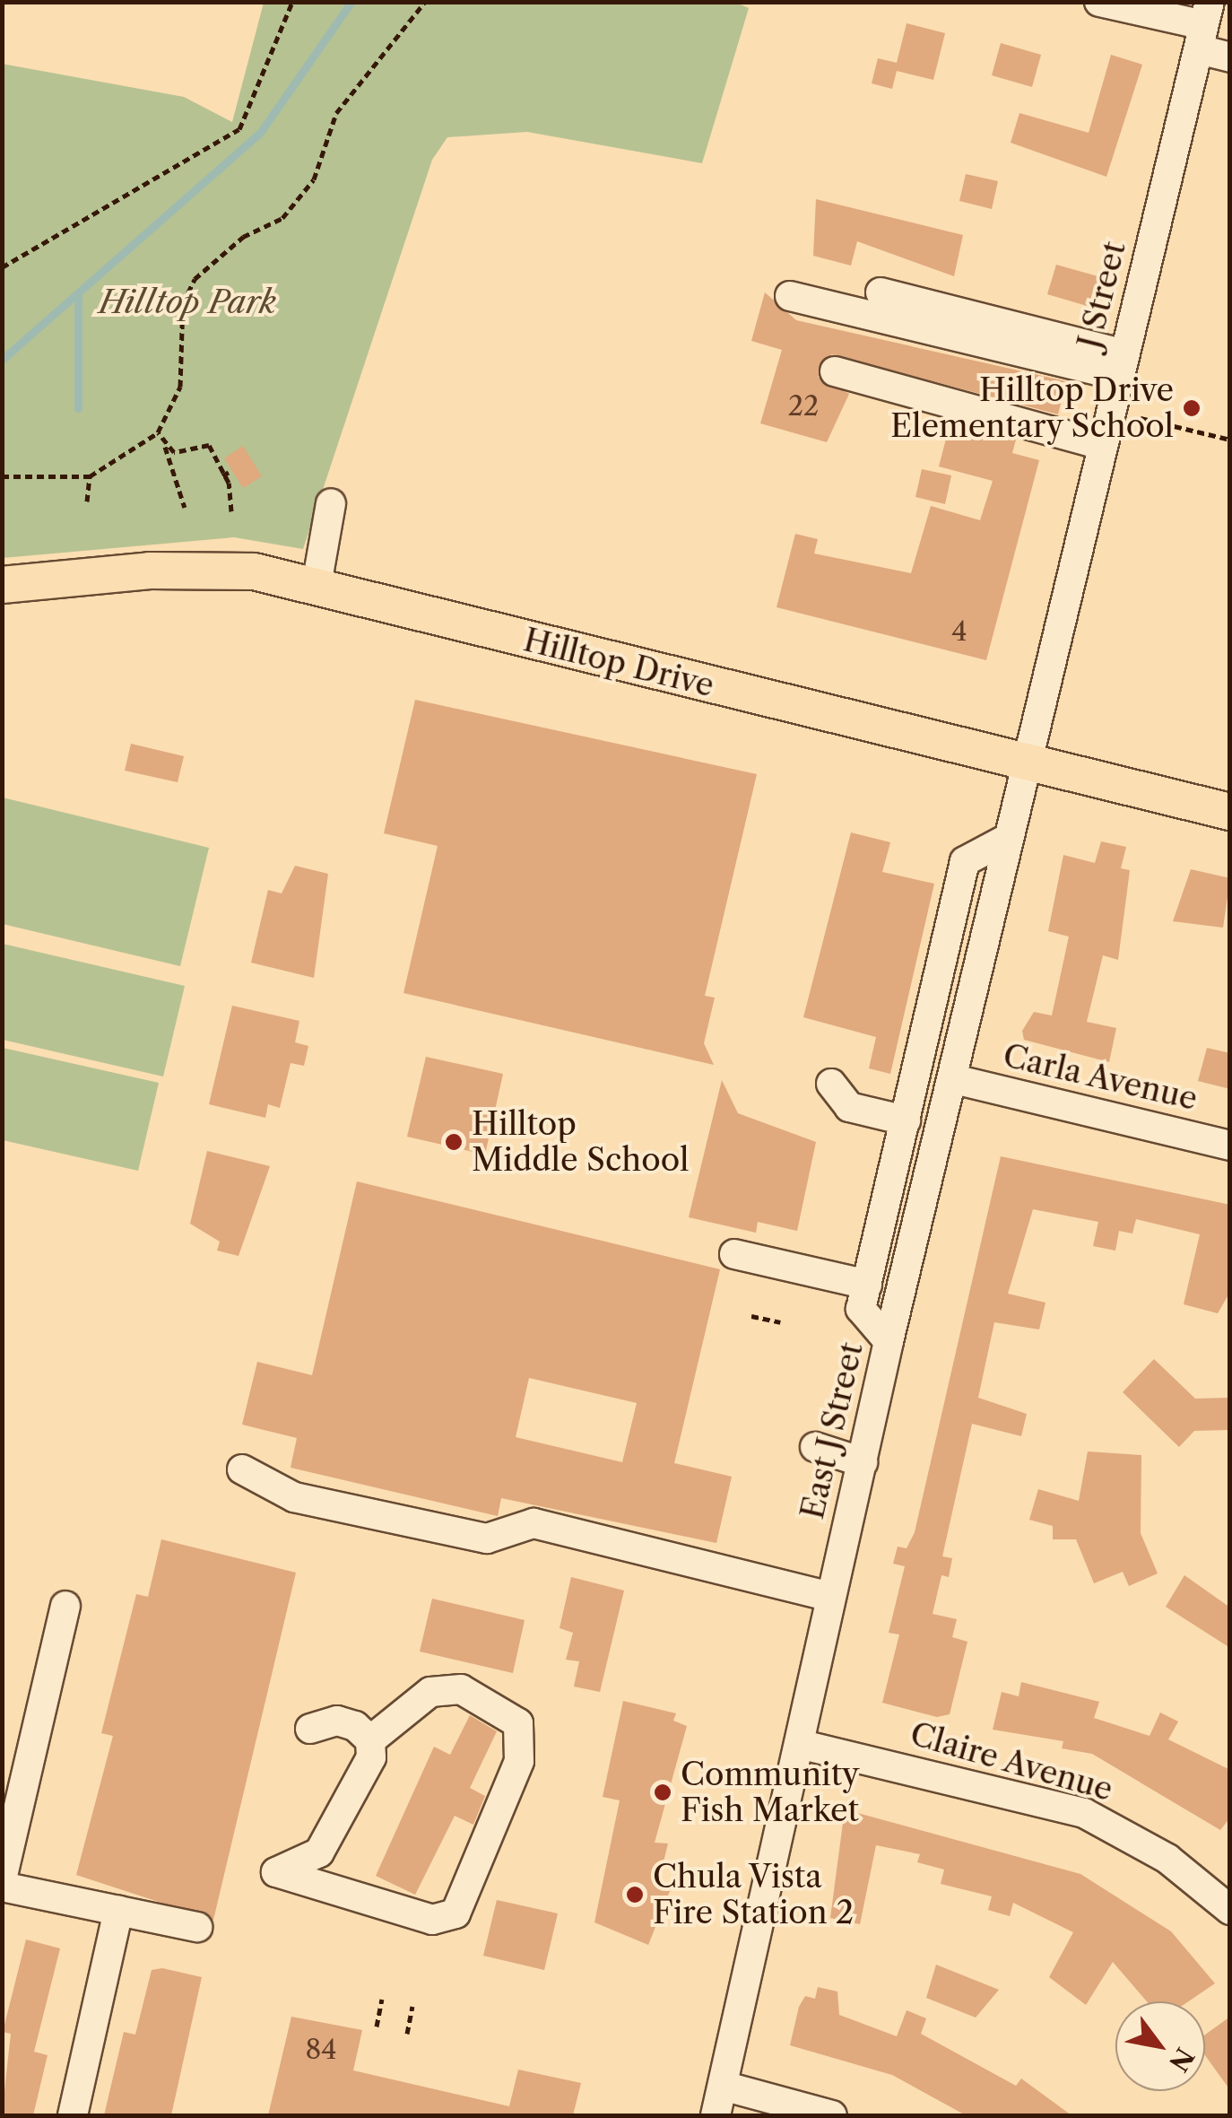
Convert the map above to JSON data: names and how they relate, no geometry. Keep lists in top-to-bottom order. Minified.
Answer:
{"streets":{"main road":["Hilltop Drive"],"street":["J Street","Carla Avenue","East J Street","Claire Avenue"]},"crossings":[["J Street","Hilltop Drive"],["J Street","East J Street"],["Hilltop Drive","East J Street"],["Carla Avenue","East J Street"],["East J Street","Claire Avenue"]],"parks":["Hilltop Park"],"places":["Hilltop Drive Elementary School","Hilltop Middle School","Community Fish Market","Chula Vista Fire Station 2"],"house_numbers":["22","4","84"],"north":"bottom right"}
